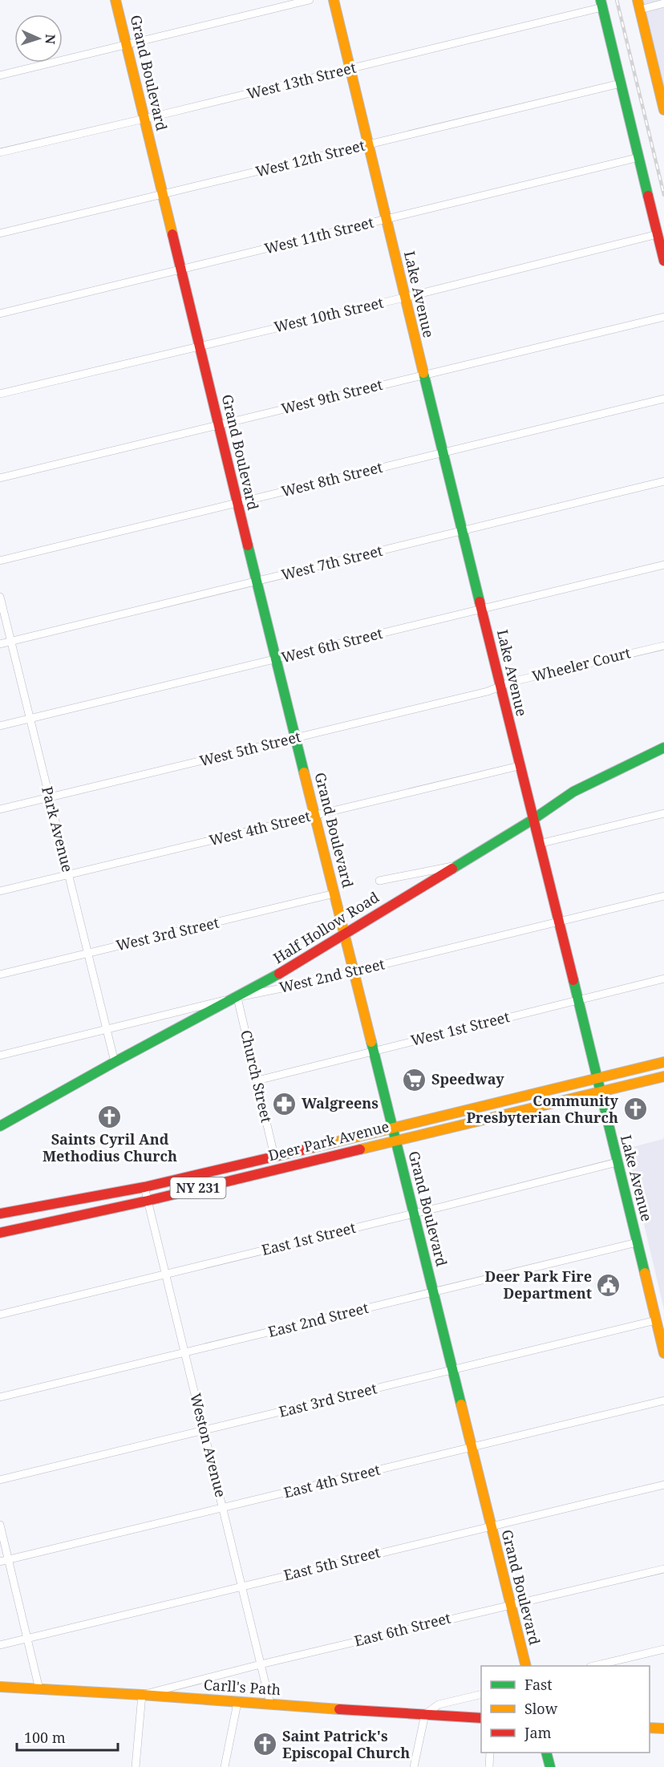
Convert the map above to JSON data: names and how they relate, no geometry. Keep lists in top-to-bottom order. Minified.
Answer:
{"streets":{"street":["Grand Boulevard","West 13th Street","West 12th Street","West 11th Street","Lake Avenue","West 10th Street","West 9th Street","West 8th Street","West 7th Street","West 6th Street","Wheeler Court","West 5th Street","West 4th Street","Park Avenue","Half Hollow Road","West 3rd Street","West 2nd Street","West 1st Street","Church Street","Deer Park Avenue","NY 231","East 1st Street","East 2nd Street","East 3rd Street","Weston Avenue","East 4th Street","East 5th Street","East 6th Street","Carll's Path"]},"crossings":[["Grand Boulevard","West 13th Street"],["Grand Boulevard","West 12th Street"],["Grand Boulevard","West 11th Street"],["Grand Boulevard","West 10th Street"],["Grand Boulevard","West 9th Street"],["Grand Boulevard","West 8th Street"],["Grand Boulevard","West 7th Street"],["Grand Boulevard","West 6th Street"],["Grand Boulevard","West 5th Street"],["Grand Boulevard","West 4th Street"],["Grand Boulevard","Half Hollow Road"],["Grand Boulevard","West 3rd Street"],["Grand Boulevard","West 2nd Street"],["Grand Boulevard","West 1st Street"],["Grand Boulevard","Deer Park Avenue"],["Grand Boulevard","East 1st Street"],["Grand Boulevard","East 2nd Street"],["Grand Boulevard","East 3rd Street"],["Grand Boulevard","East 4th Street"],["Grand Boulevard","East 5th Street"],["Grand Boulevard","East 6th Street"],["West 13th Street","Lake Avenue"],["West 12th Street","Lake Avenue"],["West 11th Street","Lake Avenue"],["Lake Avenue","West 10th Street"],["Lake Avenue","West 9th Street"],["Lake Avenue","West 8th Street"],["Lake Avenue","West 7th Street"],["Lake Avenue","West 6th Street"],["Lake Avenue","Wheeler Court"],["Lake Avenue","West 5th Street"],["Lake Avenue","West 4th Street"],["Lake Avenue","Half Hollow Road"],["Lake Avenue","West 2nd Street"],["Lake Avenue","West 1st Street"],["Lake Avenue","Deer Park Avenue"],["Lake Avenue","East 1st Street"],["Lake Avenue","East 2nd Street"],["Lake Avenue","East 3rd Street"],["West 7th Street","Park Avenue"],["West 6th Street","Park Avenue"],["Wheeler Court","West 5th Street"],["West 5th Street","Park Avenue"],["West 4th Street","Park Avenue"],["Park Avenue","Half Hollow Road"],["Park Avenue","West 3rd Street"],["Park Avenue","West 2nd Street"],["Half Hollow Road","West 2nd Street"],["Half Hollow Road","Church Street"],["West 2nd Street","Church Street"],["West 1st Street","Church Street"],["Church Street","Deer Park Avenue"],["Deer Park Avenue","Weston Avenue"],["East 1st Street","Weston Avenue"],["East 2nd Street","Weston Avenue"],["East 3rd Street","Weston Avenue"],["Weston Avenue","East 4th Street"],["Weston Avenue","East 5th Street"],["Weston Avenue","East 6th Street"],["Weston Avenue","Carll's Path"],["East 6th Street","Carll's Path"]],"places":{"supermarket":["Speedway"],"pharmacy":["Walgreens"],"church":["Community Presbyterian Church","Saints Cyril And Methodius Church","Saint Patrick's Episcopal Church"],"public building":["Deer Park Fire Department"]},"legend":["Fast","Slow","Jam"],"scale_bar":"100 m","north":"right"}
